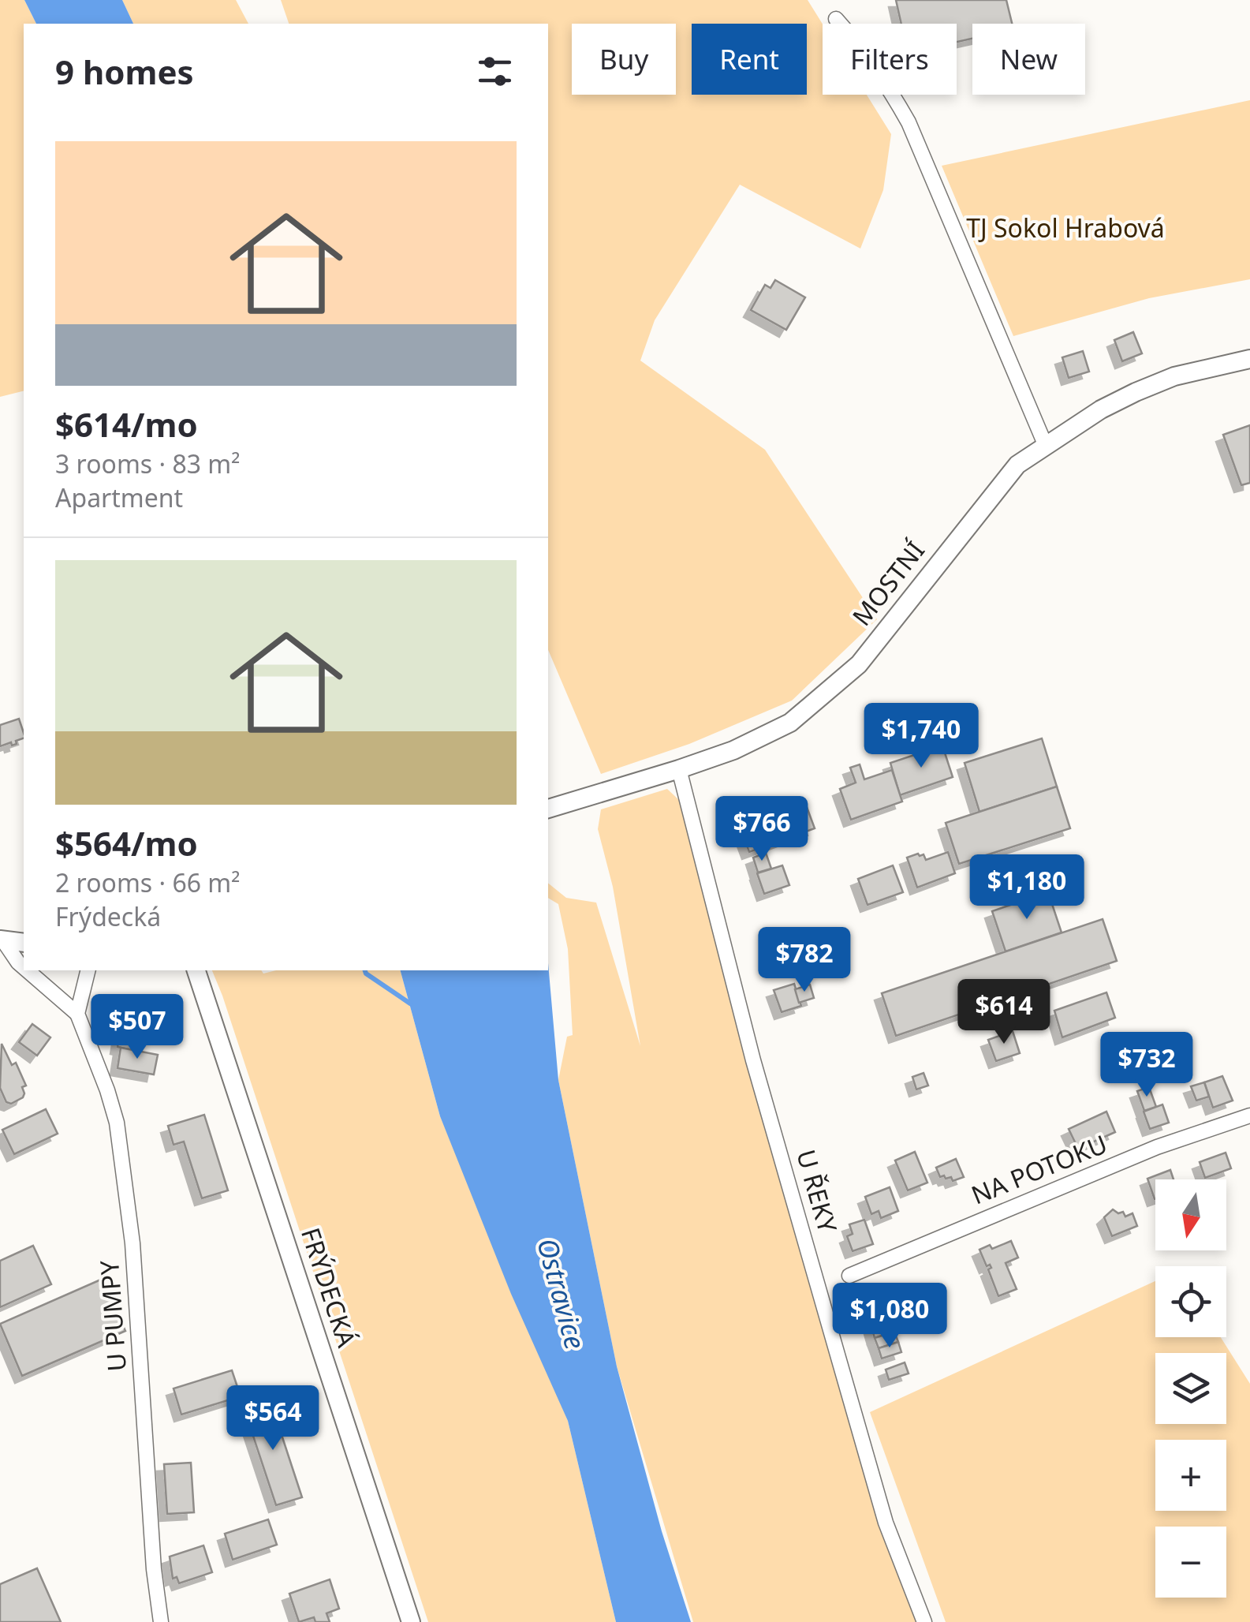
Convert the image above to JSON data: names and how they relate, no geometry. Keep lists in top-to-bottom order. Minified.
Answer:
{"streets":{"main road":["MOSTNÍ","FRÝDECKÁ"],"street":["NA POTOKU","U ŘEKY","U PUMPY"]},"crossings":[["MOSTNÍ","U ŘEKY"]],"water":["Ostravice"],"parks":["TJ Sokol Hrabová"],"north":"bottom","page":{"chip":["Buy","Rent","Filters","New"],"heading":"9 homes","list":[{"name":"$614/mo","note":"3 rooms · 83 m² · Apartment"},{"name":"$564/mo","note":"2 rooms · 66 m² · Frýdecká"}],"price":["$1,740","$766","$1,180","$782","$614","$507","$732","$1,080","$564"],"map_buttons":["+","−"]}}
